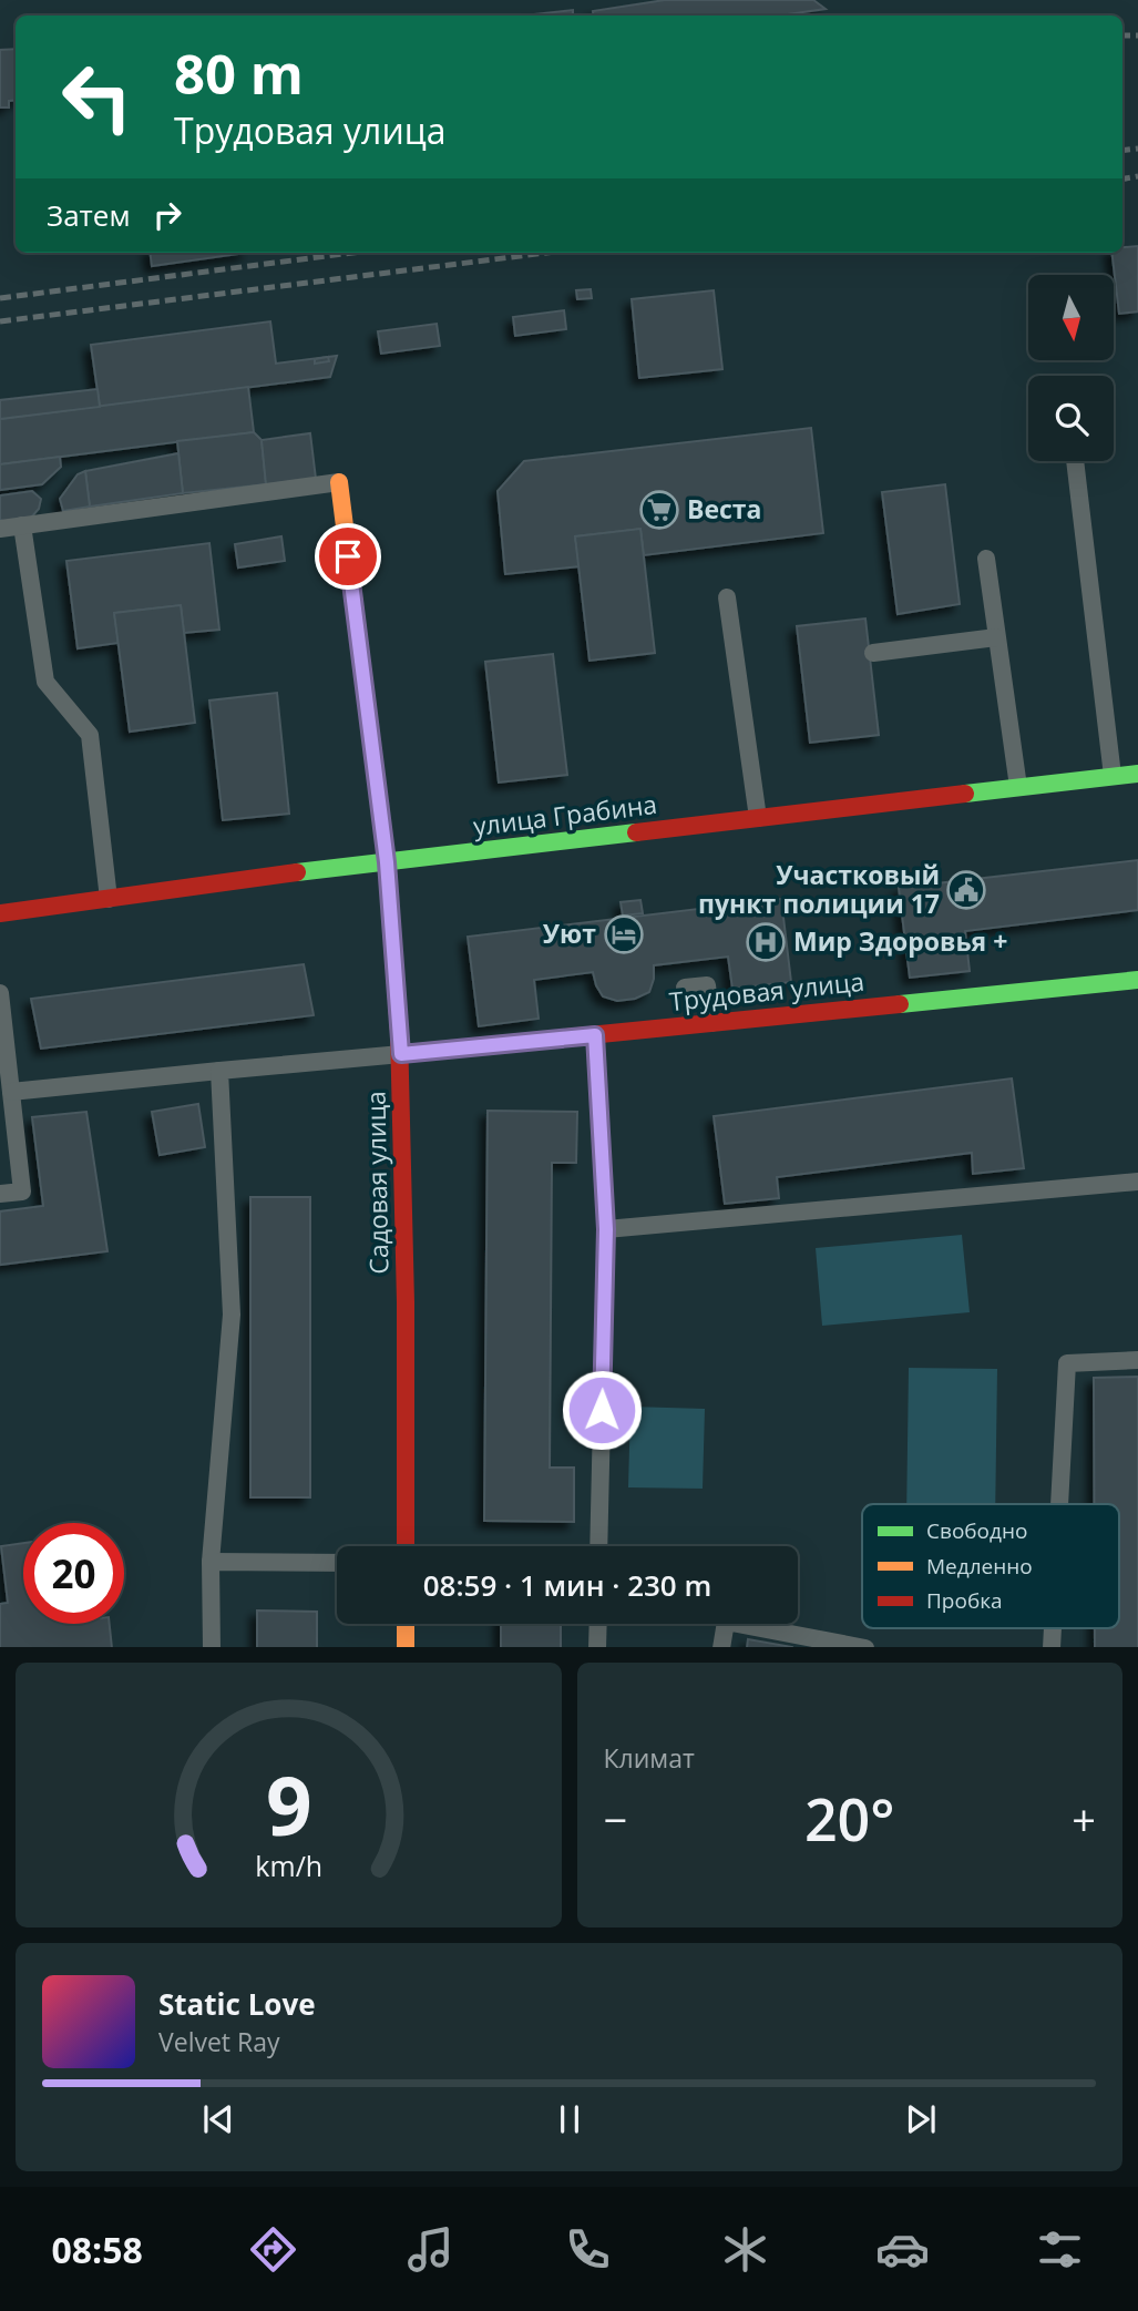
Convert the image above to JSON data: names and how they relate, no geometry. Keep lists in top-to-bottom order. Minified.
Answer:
{"streets":{"street":["улица Грабина","Трудовая улица","Садовая улица"]},"crossings":[["улица Грабина","Садовая улица"],["Трудовая улица","Садовая улица"]],"places":{"supermarket":["Веста"],"public building":["Участковый пункт полиции 17"],"hotel":["Уют"],"hospital":["Мир Здоровья +"]},"legend":["Свободно","Медленно","Пробка"],"north":"bottom","page":{"turn":["80 m","Трудовая улица"],"then":"Затем","limit":"20","trip":"08:59 · 1 мин · 230 m","tile":"Климат","heat":["−","20°","+"],"song":["Static Love","Velvet Ray"],"tabs":"08:58","gauge":["9","km/h"]}}
